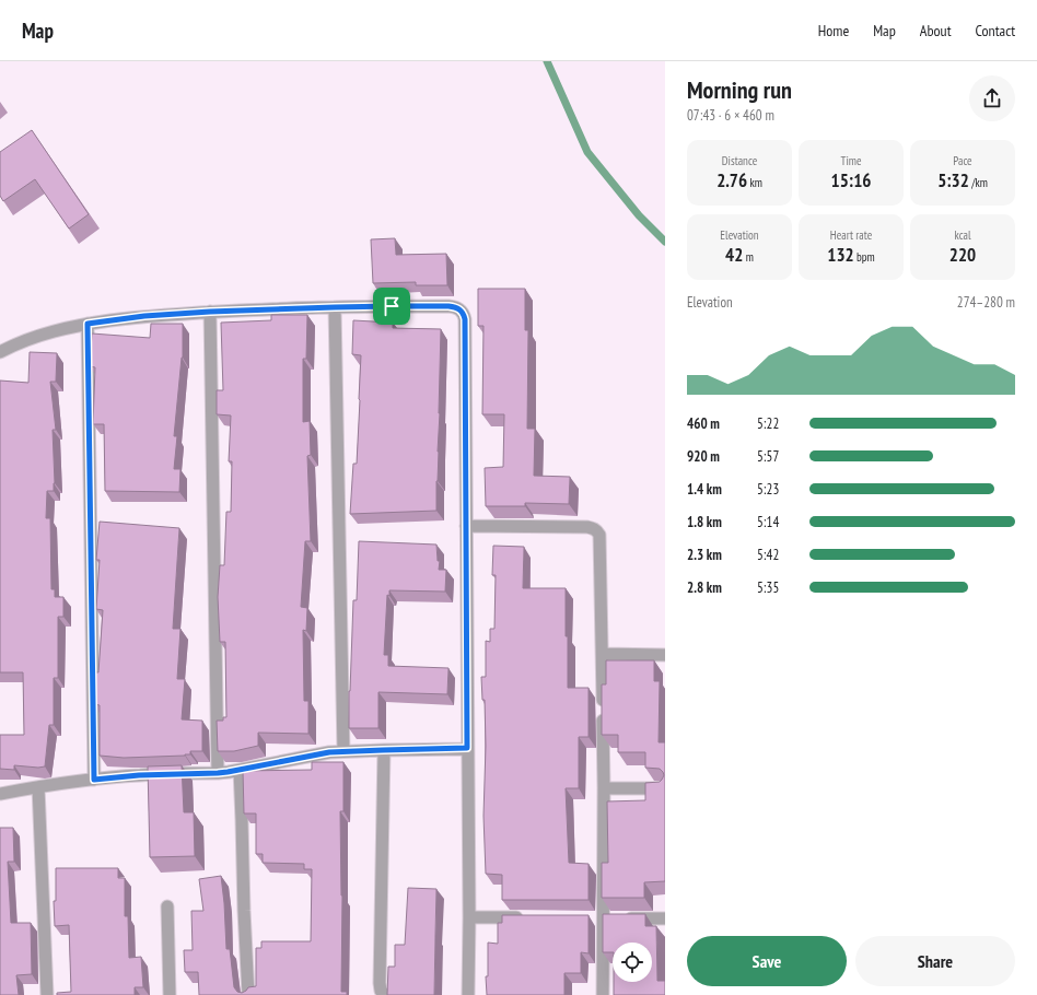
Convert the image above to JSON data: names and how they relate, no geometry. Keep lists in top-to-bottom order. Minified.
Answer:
{"page":{"header":"Map","nav":["Home","Map","About","Contact"],"heading":["Morning run","07:43 · 6 × 460 m"],"stats":[["Distance","2.76 km"],["Time","15:16"],["Pace","5:32 /km"],["Elevation","42 m"],["Heart rate","132 bpm"],["kcal","220"]],"chart":["Elevation","274–280 m"],"list":[{"name":"460 m","note":"5:22"},{"name":"920 m","note":"5:57"},{"name":"1.4 km","note":"5:23"},{"name":"1.8 km","note":"5:14"},{"name":"2.3 km","note":"5:42"},{"name":"2.8 km","note":"5:35"}],"buttons":["Save","Share"]}}
